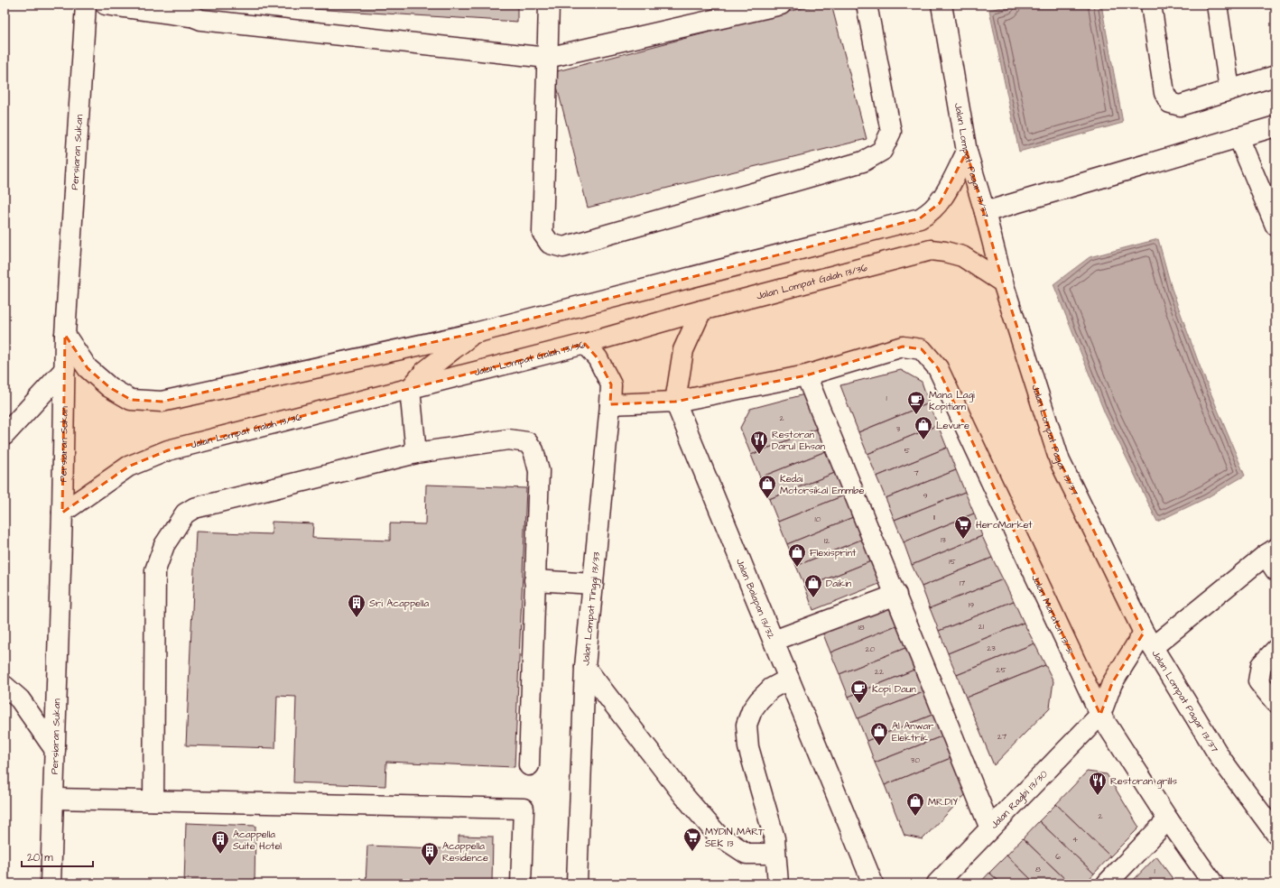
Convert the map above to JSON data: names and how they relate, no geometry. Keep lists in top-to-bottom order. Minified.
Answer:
{"streets":{"street":["Persiaran Sukan","Jalan Lompat Pagar 13/37","Jalan Lompat Galah 13/36","Jalan Balapan 13/32","Jalan Lompat Tinggi 13/33","Jalan Maraton 13/31","Jalan Ragbi 13/30"]},"crossings":[["Persiaran Sukan","Jalan Lompat Galah 13/36"],["Jalan Lompat Pagar 13/37","Jalan Lompat Galah 13/36"],["Jalan Lompat Galah 13/36","Jalan Lompat Tinggi 13/33"],["Jalan Maraton 13/31","Jalan Ragbi 13/30"]],"places":{"cafe":["Mana Lagi Kopitiam","Kopi Daun"],"shop":["Levure","Kedai Motorsikal Emmbe","Flexisprint","Daikin","Al Anwar Elektrik","MR.DIY"],"restaurant":["Restoran Darul Ehsan","Restoran grills"],"supermarket":["HeroMarket","MYDIN MART SEK 13"],"building":["Sri Acappella","Acappella Suite Hotel","Acappella Residence"]},"house_numbers":["1","2","3","5","7","9","11","10","13","12","15","17","19","21","18","23","20","25","22","27","30","2","4","6","8","1"],"scale_bar":"20 m"}
